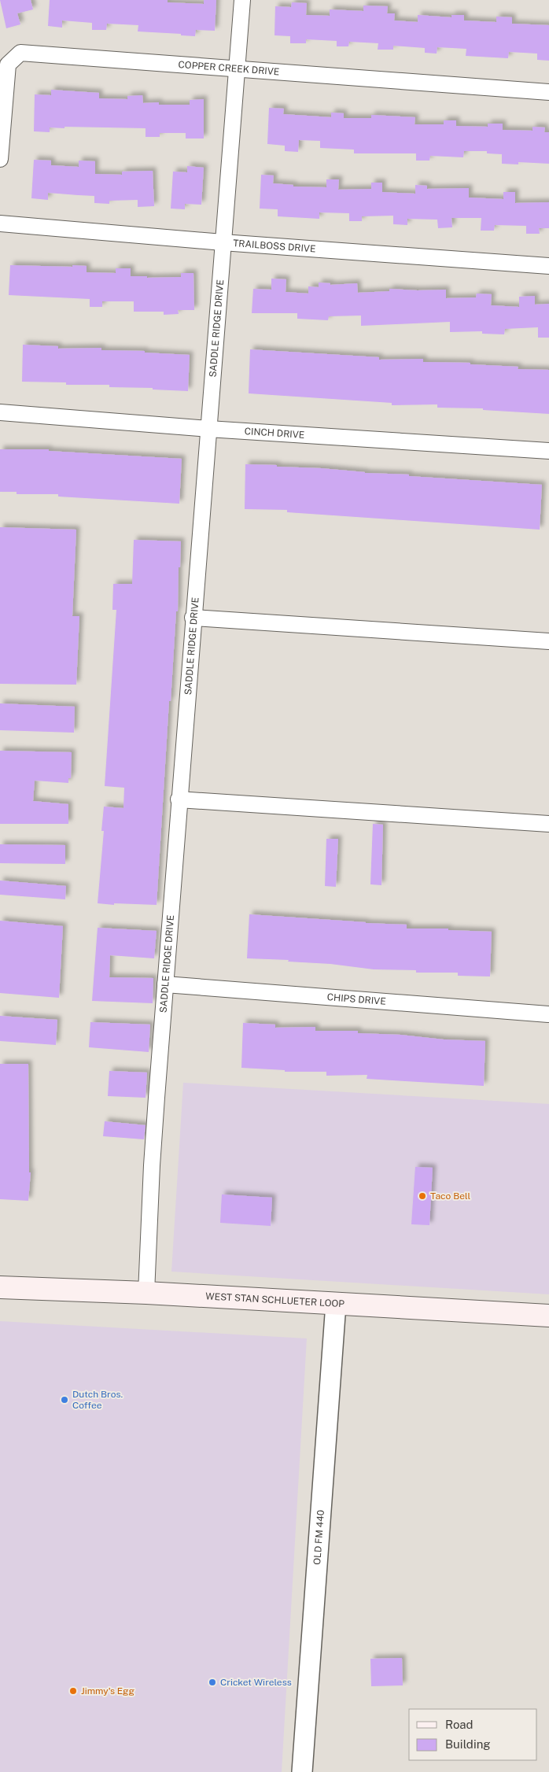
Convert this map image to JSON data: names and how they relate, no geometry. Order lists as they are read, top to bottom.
{
  "streets": {
    "main road": ["WEST STAN SCHLUETER LOOP"],
    "street": [
      "COPPER CREEK DRIVE",
      "TRAILBOSS DRIVE",
      "SADDLE RIDGE DRIVE",
      "CINCH DRIVE",
      "CHIPS DRIVE",
      "OLD FM 440"
    ]
  },
  "crossings": [
    ["COPPER CREEK DRIVE", "SADDLE RIDGE DRIVE"],
    ["TRAILBOSS DRIVE", "SADDLE RIDGE DRIVE"],
    ["SADDLE RIDGE DRIVE", "CINCH DRIVE"],
    ["SADDLE RIDGE DRIVE", "CHIPS DRIVE"],
    ["SADDLE RIDGE DRIVE", "WEST STAN SCHLUETER LOOP"],
    ["WEST STAN SCHLUETER LOOP", "OLD FM 440"]
  ],
  "places": [
    "Taco Bell",
    "Dutch Bros. Coffee",
    "Cricket Wireless",
    "Jimmy's Egg"
  ],
  "legend": ["Road", "Building"]
}
